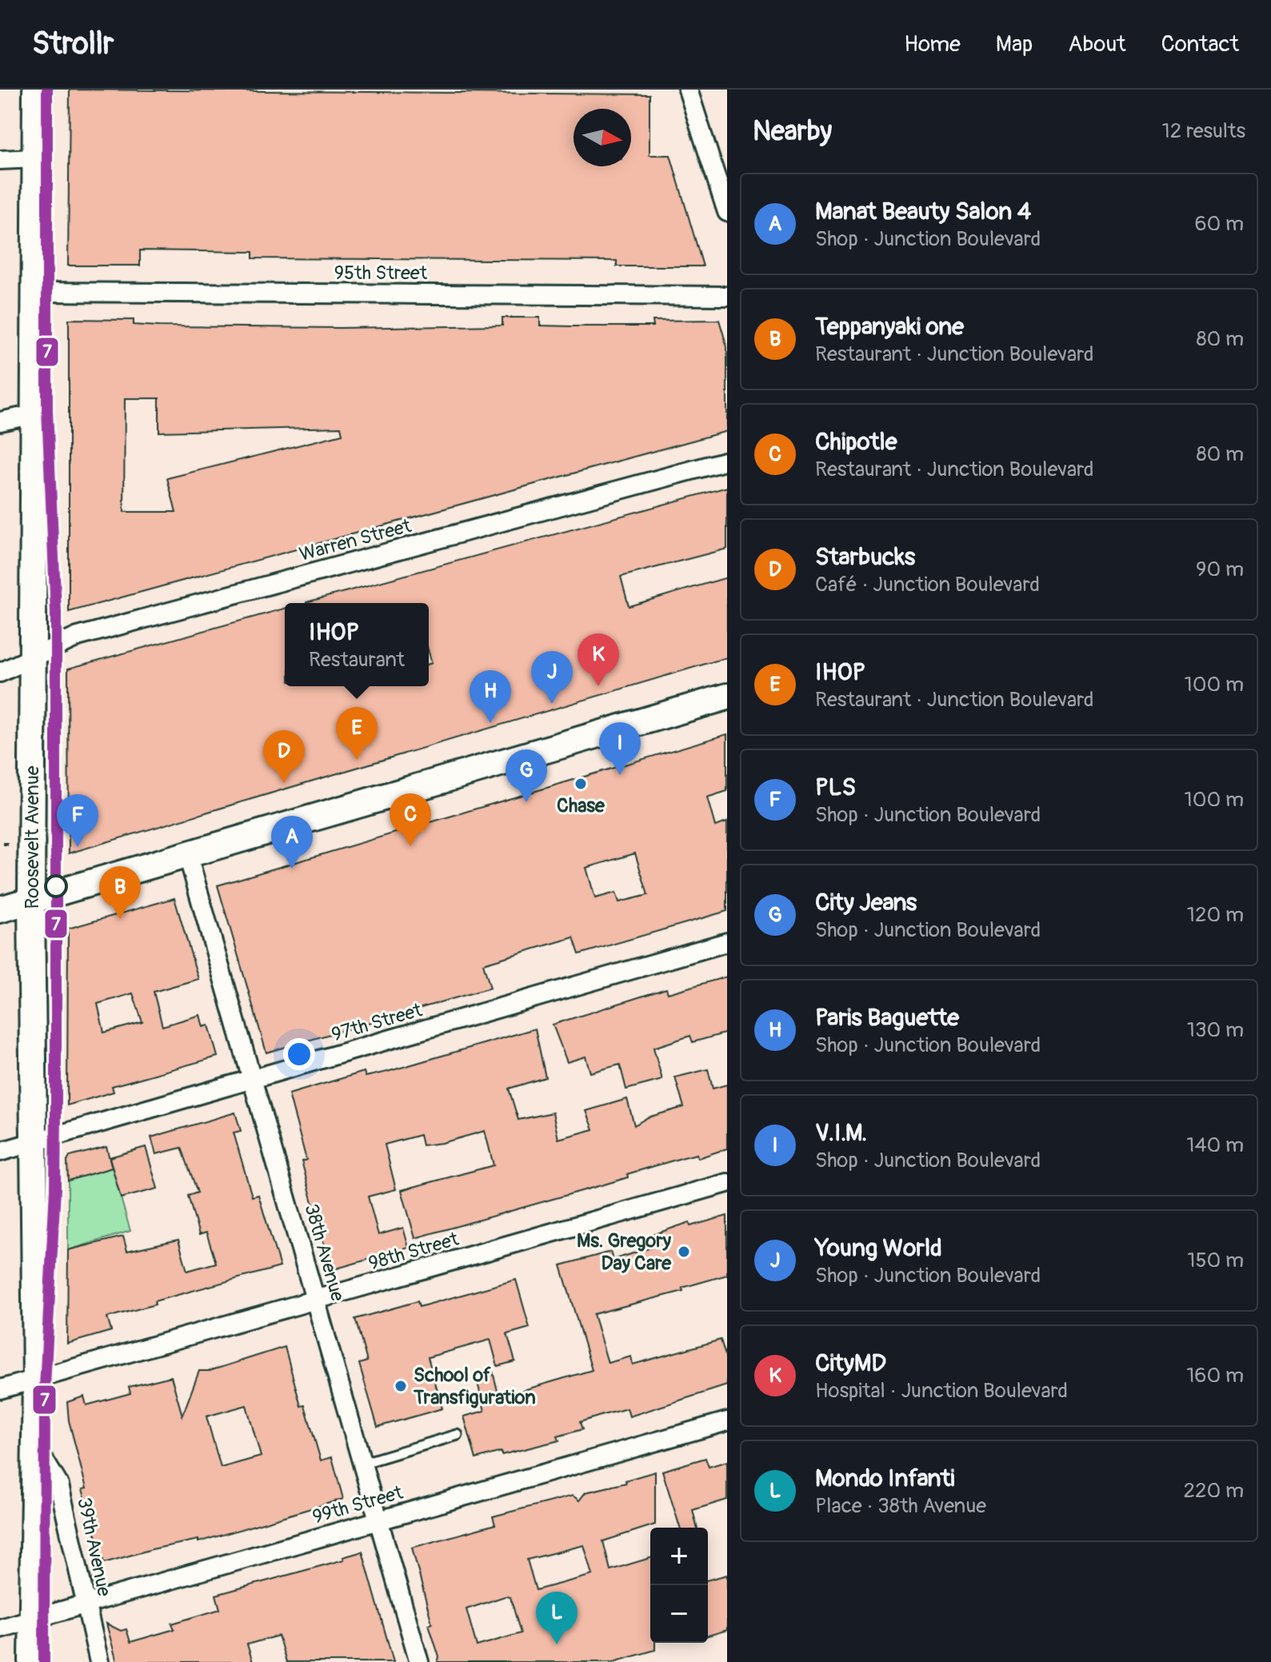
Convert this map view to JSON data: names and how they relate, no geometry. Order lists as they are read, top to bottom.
{
  "streets": {
    "main road": ["Roosevelt Avenue"],
    "street": [
      "95th Street",
      "Warren Street",
      "97th Street",
      "98th Street",
      "38th Avenue",
      "99th Street",
      "39th Avenue"
    ]
  },
  "crossings": [
    ["95th Street", "Roosevelt Avenue"],
    ["Warren Street", "Roosevelt Avenue"],
    ["Roosevelt Avenue", "97th Street"],
    ["Roosevelt Avenue", "98th Street"],
    ["Roosevelt Avenue", "99th Street"],
    ["Roosevelt Avenue", "39th Avenue"],
    ["97th Street", "38th Avenue"],
    ["98th Street", "38th Avenue"],
    ["38th Avenue", "99th Street"],
    ["99th Street", "39th Avenue"]
  ],
  "places": ["Chase", "Ms. Gregory Day Care", "School of Transfiguration"],
  "lines": ["transit line 7"],
  "north": "right",
  "page": {
    "header": "Strollr",
    "nav": [
      "Home",
      "Map",
      "About",
      "Contact"
    ],
    "heading": ["Nearby", "12 results"],
    "list": [
      {
        "mark": "A",
        "name": "Manat Beauty Salon 4",
        "note": "Shop · Junction Boulevard",
        "value": "60 m"
      },
      {
        "mark": "B",
        "name": "Teppanyaki one",
        "note": "Restaurant · Junction Boulevard",
        "value": "80 m"
      },
      {
        "mark": "C",
        "name": "Chipotle",
        "note": "Restaurant · Junction Boulevard",
        "value": "80 m"
      },
      {
        "mark": "D",
        "name": "Starbucks",
        "note": "Café · Junction Boulevard",
        "value": "90 m"
      },
      {
        "mark": "E",
        "name": "IHOP",
        "note": "Restaurant · Junction Boulevard",
        "value": "100 m"
      },
      {
        "mark": "F",
        "name": "PLS",
        "note": "Shop · Junction Boulevard",
        "value": "100 m"
      },
      {
        "mark": "G",
        "name": "City Jeans",
        "note": "Shop · Junction Boulevard",
        "value": "120 m"
      },
      {
        "mark": "H",
        "name": "Paris Baguette",
        "note": "Shop · Junction Boulevard",
        "value": "130 m"
      },
      {
        "mark": "I",
        "name": "V.I.M.",
        "note": "Shop · Junction Boulevard",
        "value": "140 m"
      },
      {
        "mark": "J",
        "name": "Young World",
        "note": "Shop · Junction Boulevard",
        "value": "150 m"
      },
      {
        "mark": "K",
        "name": "CityMD",
        "note": "Hospital · Junction Boulevard",
        "value": "160 m"
      },
      {
        "mark": "L",
        "name": "Mondo Infanti",
        "note": "Place · 38th Avenue",
        "value": "220 m"
      }
    ],
    "popup": ["IHOP", "Restaurant"],
    "pins": [
      "K",
      "J",
      "H",
      "E",
      "I",
      "D",
      "G",
      "C",
      "F",
      "A",
      "B",
      "L"
    ],
    "map_buttons": ["+", "−"]
  }
}
